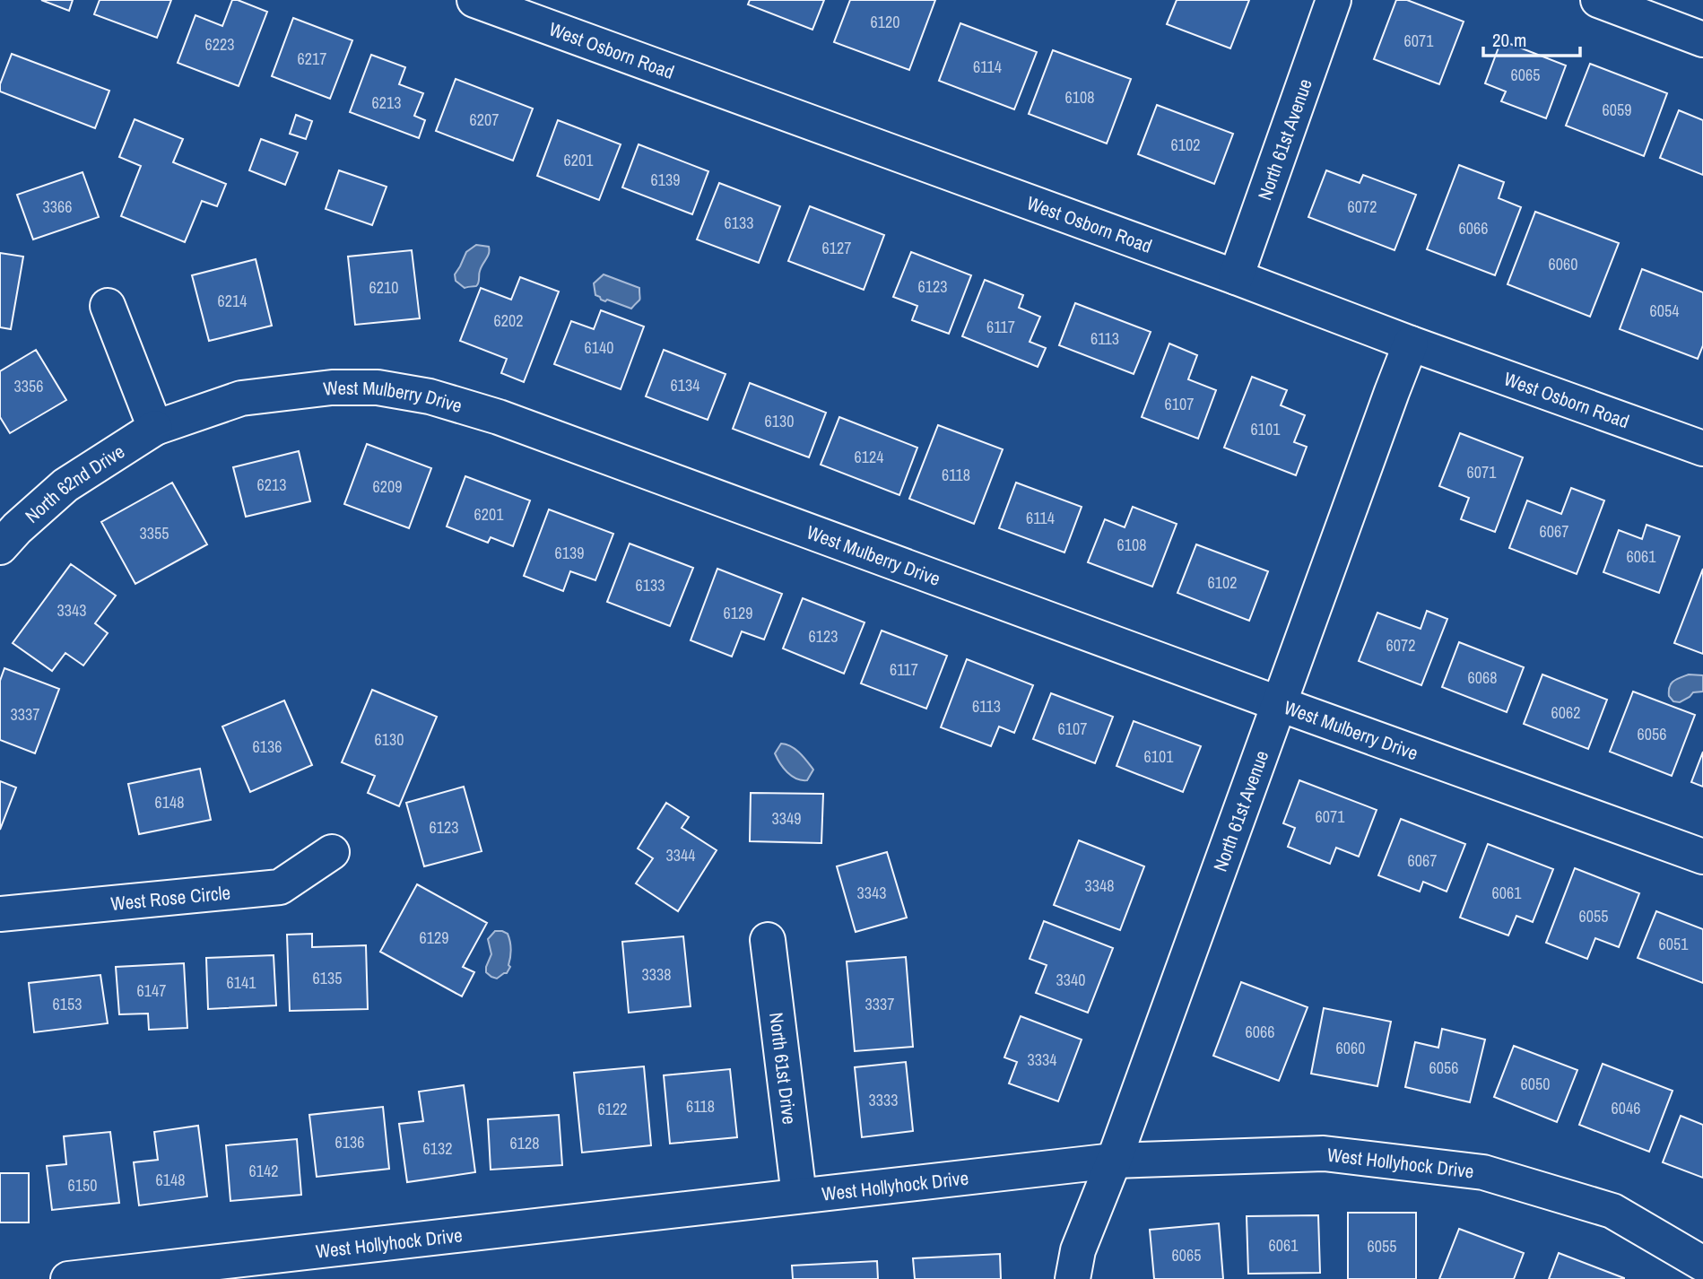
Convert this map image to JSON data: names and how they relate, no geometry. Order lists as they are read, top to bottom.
{
  "streets": {
    "street": [
      "West Osborn Road",
      "North 61st Avenue",
      "West Mulberry Drive",
      "North 62nd Drive",
      "West Rose Circle",
      "North 61st Drive",
      "West Hollyhock Drive"
    ]
  },
  "crossings": [
    ["West Osborn Road", "North 61st Avenue"],
    ["North 61st Avenue", "West Mulberry Drive"],
    ["North 61st Avenue", "West Hollyhock Drive"],
    ["West Mulberry Drive", "North 62nd Drive"],
    ["North 61st Drive", "West Hollyhock Drive"]
  ],
  "house_numbers": [
    "6120",
    "6071",
    "6223",
    "6217",
    "6114",
    "6065",
    "6108",
    "6213",
    "6059",
    "6207",
    "6102",
    "6201",
    "6139",
    "3366",
    "6072",
    "6133",
    "6066",
    "6127",
    "6060",
    "6123",
    "6210",
    "6214",
    "6054",
    "6202",
    "6117",
    "6113",
    "6140",
    "6134",
    "3356",
    "6107",
    "6130",
    "6101",
    "6124",
    "6071",
    "6118",
    "6213",
    "6209",
    "6201",
    "6114",
    "6067",
    "3355",
    "6108",
    "6139",
    "6061",
    "6102",
    "6133",
    "3343",
    "6129",
    "6123",
    "6072",
    "6117",
    "6068",
    "6113",
    "6062",
    "3337",
    "6107",
    "6056",
    "6130",
    "6136",
    "6101",
    "6148",
    "6071",
    "3349",
    "6123",
    "3344",
    "6067",
    "3348",
    "3343",
    "6061",
    "6055",
    "6129",
    "6051",
    "3338",
    "6135",
    "3340",
    "6141",
    "6147",
    "6153",
    "3337",
    "6066",
    "6060",
    "3334",
    "6056",
    "6050",
    "3333",
    "6118",
    "6046",
    "6122",
    "6136",
    "6128",
    "6132",
    "6142",
    "6148",
    "6150",
    "6061",
    "6055",
    "6065"
  ],
  "scale_bar": "20 m"
}
